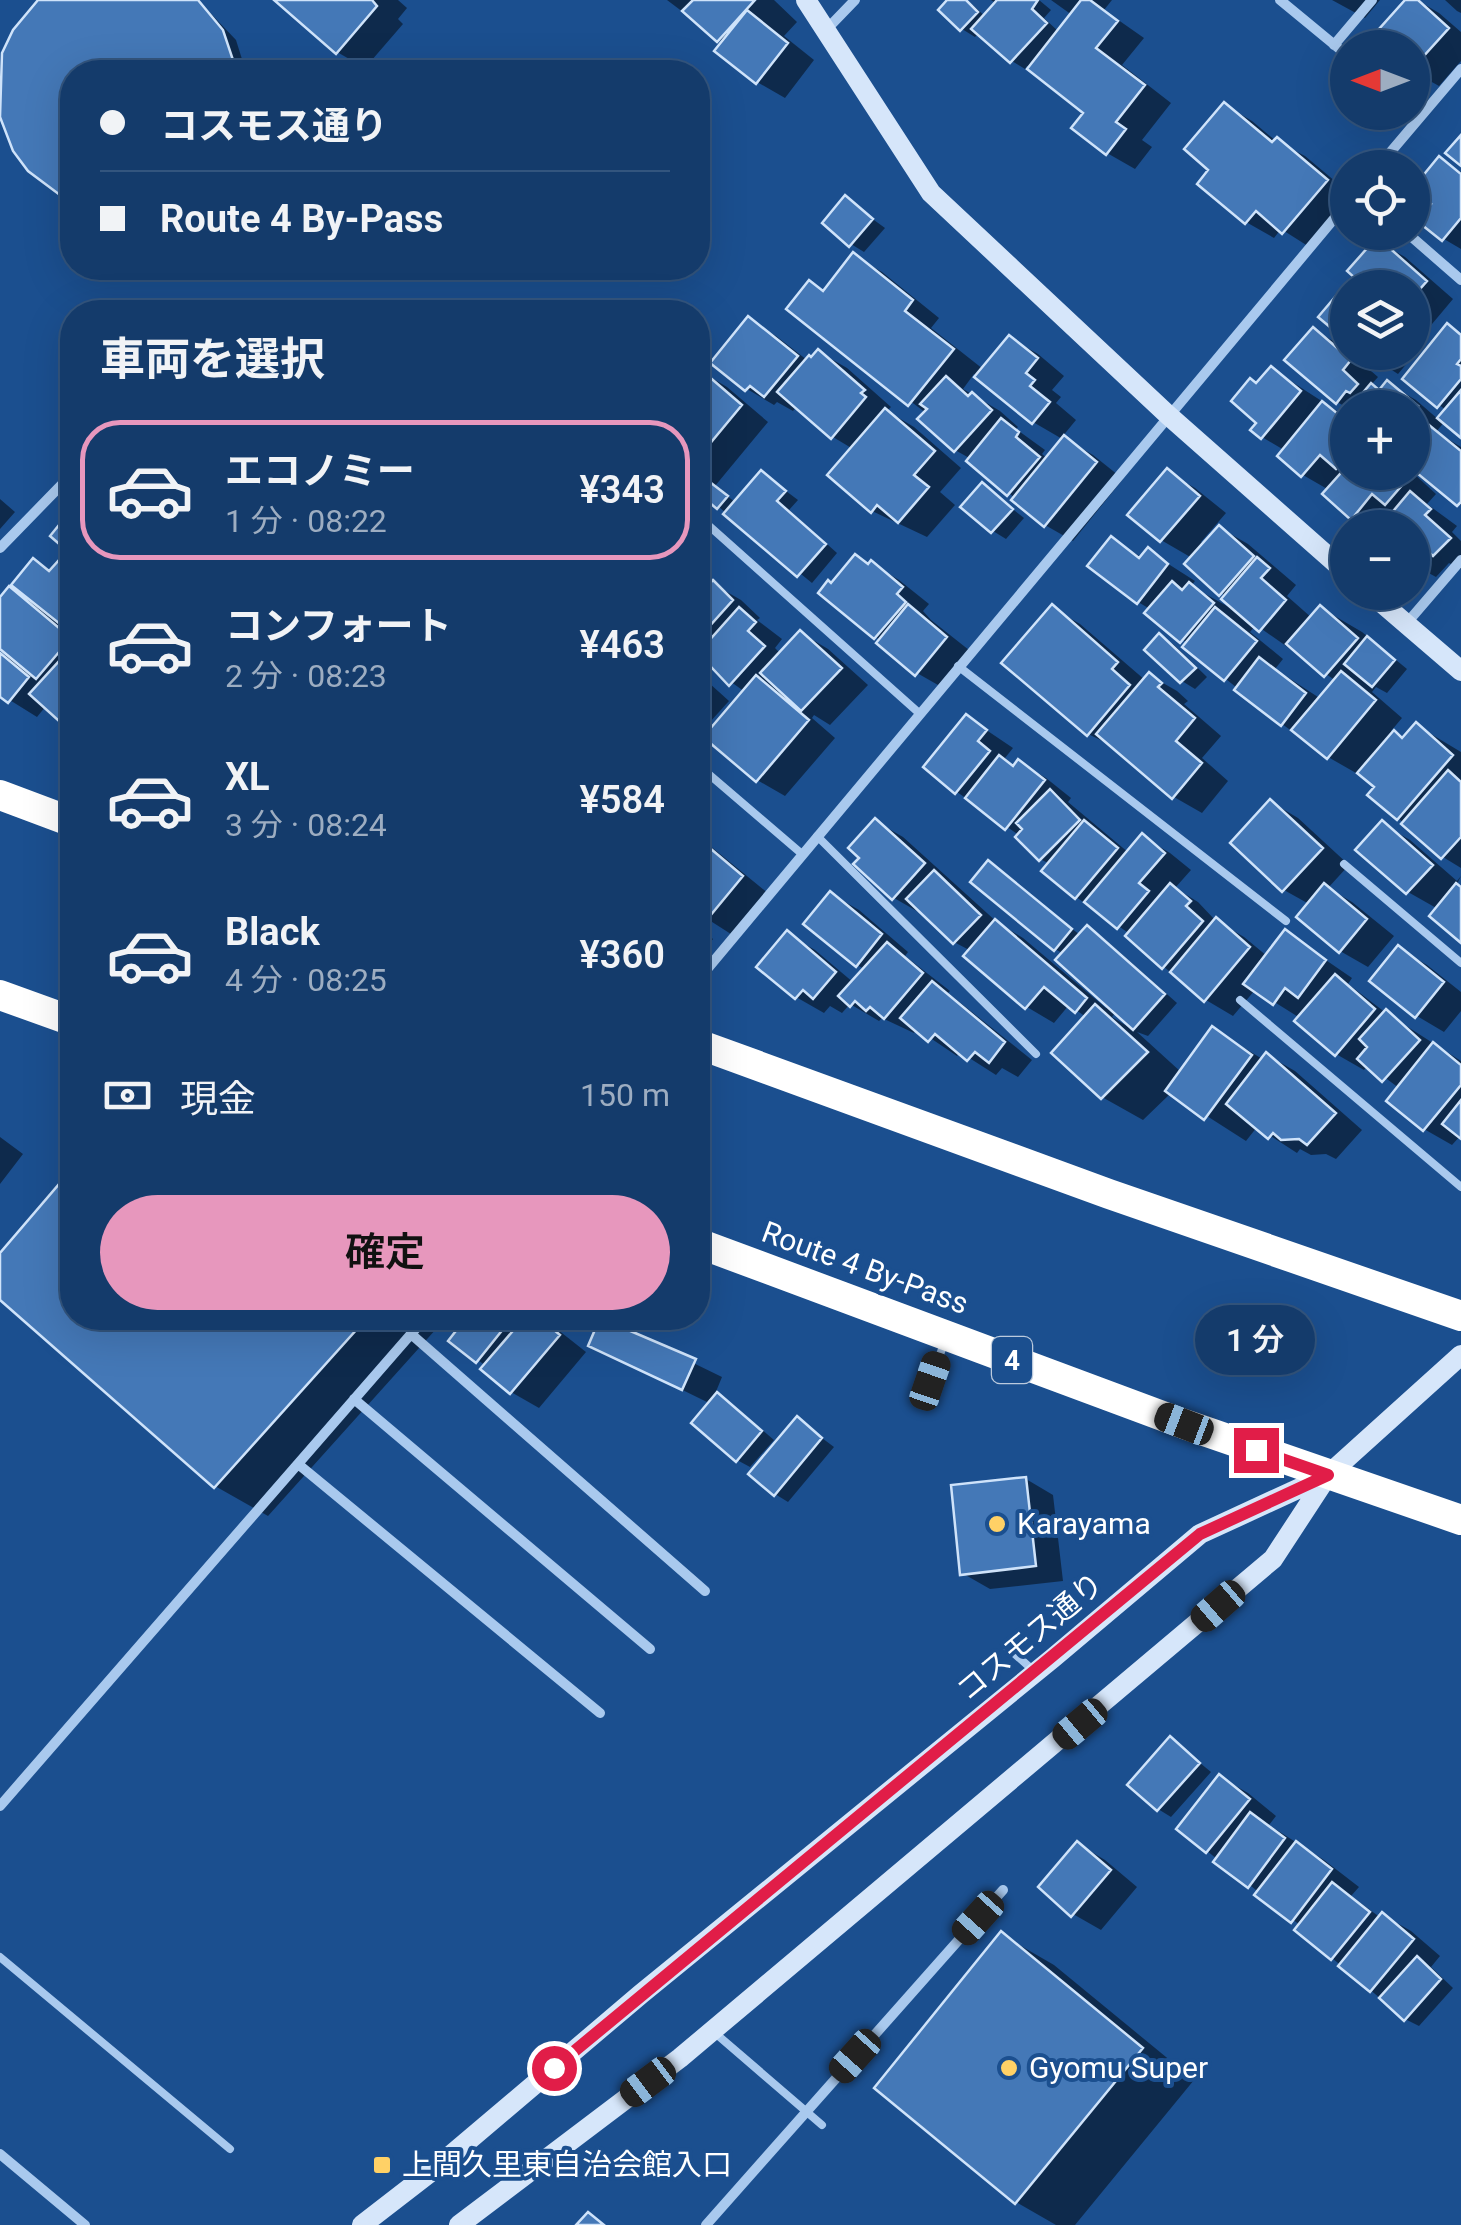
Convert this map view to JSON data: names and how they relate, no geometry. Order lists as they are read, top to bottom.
{
  "streets": {
    "highway": ["Route 4 By-Pass", "4"],
    "street": ["コスモス通り"]
  },
  "crossings": [
    ["Route 4 By-Pass", "コスモス通り"]
  ],
  "places": {
    "other": ["Karayama", "Gyomu Super"],
    "transit": ["上間久里東自治会館入口"]
  },
  "north": "left",
  "page": {
    "map_buttons": ["+", "−"],
    "banner": ["コスモス通り", "Route 4 By-Pass"],
    "heading": "車両を選択",
    "list": [
      {
        "name": "エコノミー",
        "note": "1 分 · 08:22",
        "value": "¥343"
      },
      {
        "name": "コンフォート",
        "note": "2 分 · 08:23",
        "value": "¥463"
      },
      {
        "name": "XL",
        "note": "3 分 · 08:24",
        "value": "¥584"
      },
      {
        "name": "Black",
        "note": "4 分 · 08:25",
        "value": "¥360"
      }
    ],
    "pay": ["現金", "150 m"],
    "buttons": "確定",
    "bubble": "1 分"
  }
}
